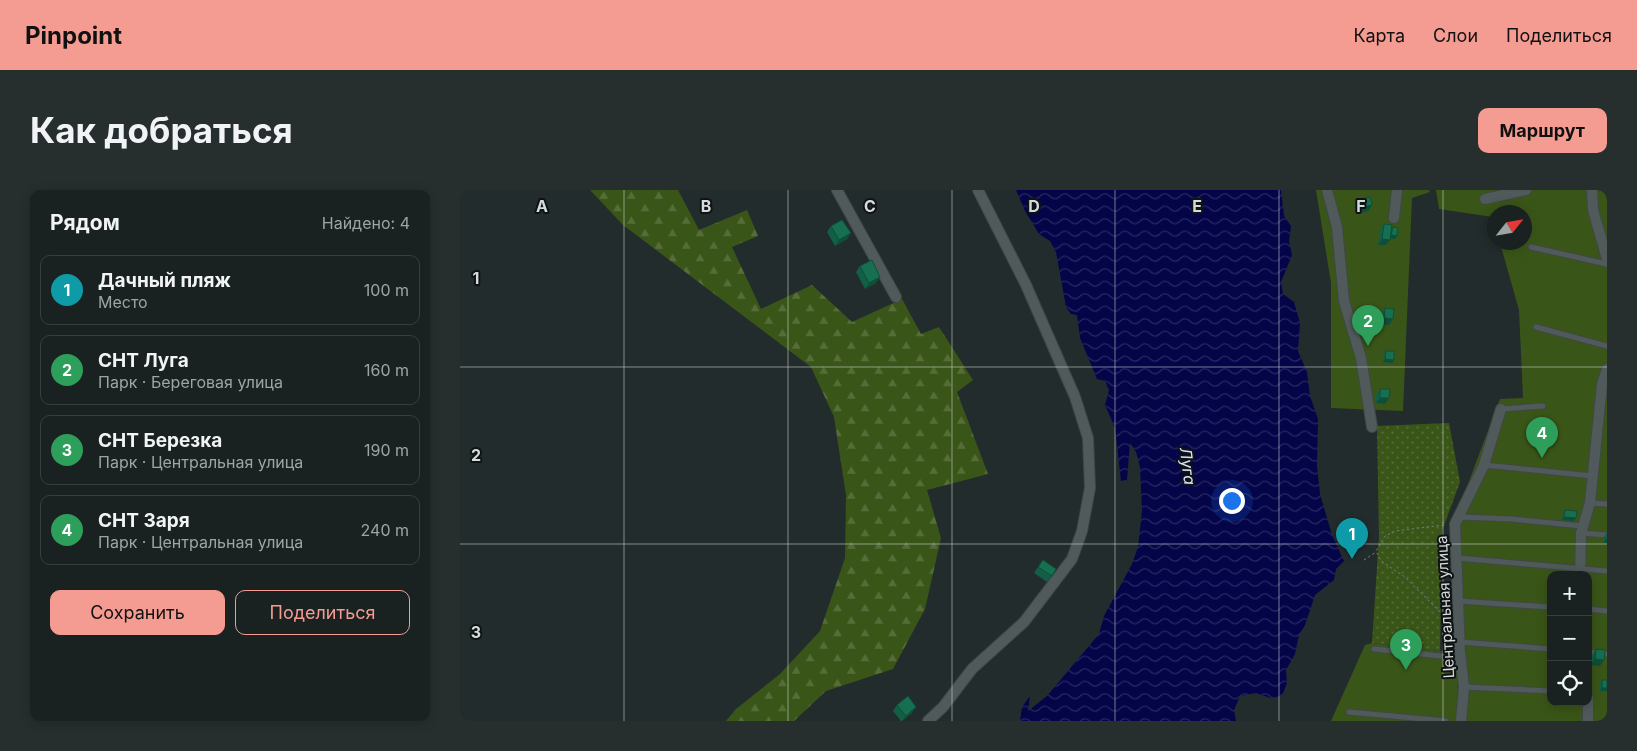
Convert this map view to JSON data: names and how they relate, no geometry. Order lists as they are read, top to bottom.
{
  "streets": {
    "street": ["Центральная улица"]
  },
  "water": ["Луга"],
  "north": "top right",
  "page": {
    "header": "Pinpoint",
    "nav": ["Карта", "Слои", "Поделиться"],
    "buttons": [
      "Маршрут",
      ["Сохранить", "Поделиться"]
    ],
    "title": "Как добраться",
    "heading": ["Рядом", "Найдено: 4"],
    "list": [
      {
        "mark": "1",
        "name": "Дачный пляж",
        "note": "Место",
        "value": "100 m"
      },
      {
        "mark": "2",
        "name": "СНТ Луга",
        "note": "Парк · Береговая улица",
        "value": "160 m"
      },
      {
        "mark": "3",
        "name": "СНТ Березка",
        "note": "Парк · Центральная улица",
        "value": "190 m"
      },
      {
        "mark": "4",
        "name": "СНТ Заря",
        "note": "Парк · Центральная улица",
        "value": "240 m"
      }
    ],
    "pins": [
      "2",
      "4",
      "1",
      "3"
    ],
    "map_buttons": ["+", "−"]
  },
  "grid": {
    "columns": [
      "A",
      "B",
      "C",
      "D",
      "E",
      "F"
    ],
    "rows": ["1", "2", "3"]
  }
}
